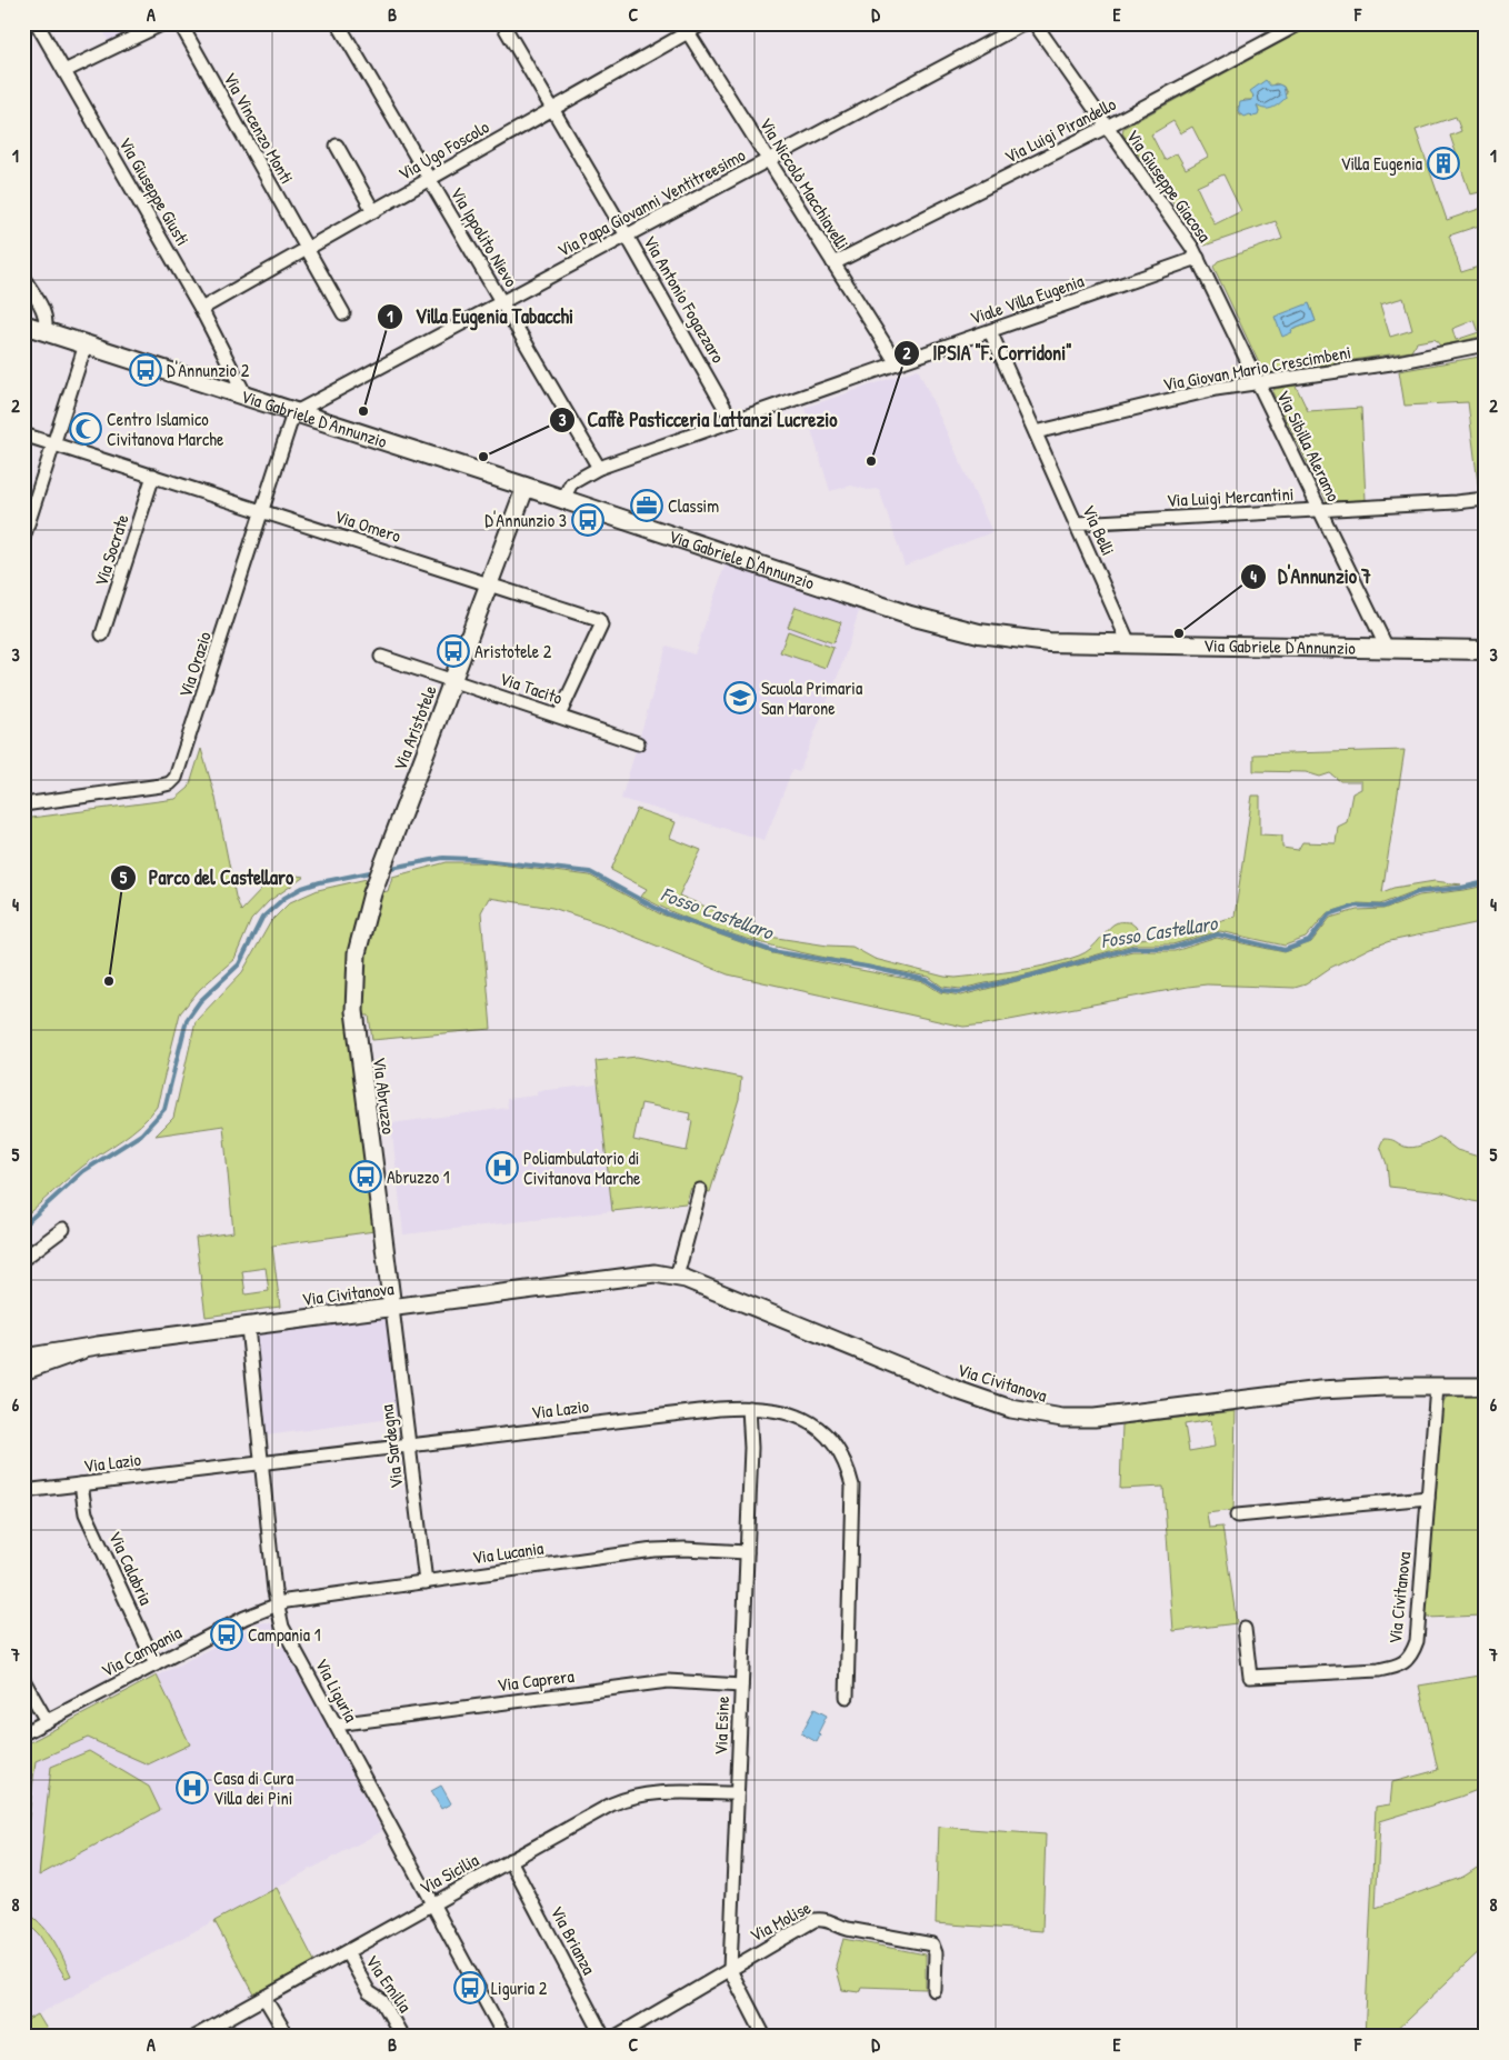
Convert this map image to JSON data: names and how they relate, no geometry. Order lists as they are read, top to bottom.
{
  "streets": {
    "main road": ["Via Gabriele D'Annunzio"],
    "street": [
      "Via Vincenzo Monti",
      "Via Luigi Pirandello",
      "Via Ugo Foscolo",
      "Via Niccolò Macchiavelli",
      "Via Giuseppe Giacosa",
      "Via Giuseppe Giusti",
      "Via Papa Giovanni Ventitreesimo",
      "Via Ippolito Nievo",
      "Via Antonio Fogazzaro",
      "Viale Villa Eugenia",
      "Via Giovan Mario Crescimbeni",
      "Via Sibilla Aleramo",
      "Via Luigi Mercantini",
      "Via Omero",
      "Via Belli",
      "Via Socrate",
      "Via Orazio",
      "Via Tacito",
      "Via Aristotele",
      "Via Abruzzo",
      "Via Civitanova",
      "Via Lazio",
      "Via Sardegna",
      "Via Lucania",
      "Via Calabria",
      "Via Campania",
      "Via Caprera",
      "Via Liguria",
      "Via Esine",
      "Via Sicilia",
      "Via Molise",
      "Via Brianza",
      "Via Emilia"
    ]
  },
  "crossings": [
    ["Via Vincenzo Monti", "Via Ugo Foscolo"],
    ["Via Luigi Pirandello", "Via Niccolò Macchiavelli"],
    ["Via Luigi Pirandello", "Via Giuseppe Giacosa"],
    ["Via Ugo Foscolo", "Via Niccolò Macchiavelli"],
    ["Via Ugo Foscolo", "Via Giuseppe Giusti"],
    ["Via Ugo Foscolo", "Via Ippolito Nievo"],
    ["Via Ugo Foscolo", "Via Antonio Fogazzaro"],
    ["Via Niccolò Macchiavelli", "Via Papa Giovanni Ventitreesimo"],
    ["Via Niccolò Macchiavelli", "Viale Villa Eugenia"],
    ["Via Giuseppe Giacosa", "Viale Villa Eugenia"],
    ["Via Giuseppe Giacosa", "Via Sibilla Aleramo"],
    ["Via Giuseppe Giusti", "Via Gabriele D'Annunzio"],
    ["Via Papa Giovanni Ventitreesimo", "Via Ippolito Nievo"],
    ["Via Papa Giovanni Ventitreesimo", "Via Antonio Fogazzaro"],
    ["Via Papa Giovanni Ventitreesimo", "Via Gabriele D'Annunzio"],
    ["Via Papa Giovanni Ventitreesimo", "Via Orazio"],
    ["Via Ippolito Nievo", "Viale Villa Eugenia"],
    ["Via Antonio Fogazzaro", "Viale Villa Eugenia"],
    ["Viale Villa Eugenia", "Via Gabriele D'Annunzio"],
    ["Viale Villa Eugenia", "Via Sibilla Aleramo"],
    ["Viale Villa Eugenia", "Via Belli"],
    ["Via Giovan Mario Crescimbeni", "Via Sibilla Aleramo"],
    ["Via Giovan Mario Crescimbeni", "Via Belli"],
    ["Via Gabriele D'Annunzio", "Via Sibilla Aleramo"],
    ["Via Gabriele D'Annunzio", "Via Belli"],
    ["Via Gabriele D'Annunzio", "Via Orazio"],
    ["Via Gabriele D'Annunzio", "Via Aristotele"],
    ["Via Sibilla Aleramo", "Via Luigi Mercantini"],
    ["Via Luigi Mercantini", "Via Belli"],
    ["Via Omero", "Via Socrate"],
    ["Via Omero", "Via Orazio"],
    ["Via Omero", "Via Tacito"],
    ["Via Omero", "Via Aristotele"],
    ["Via Tacito", "Via Aristotele"],
    ["Via Aristotele", "Via Abruzzo"],
    ["Via Abruzzo", "Via Civitanova"],
    ["Via Abruzzo", "Via Sardegna"],
    ["Via Civitanova", "Via Sardegna"],
    ["Via Civitanova", "Via Liguria"],
    ["Via Lazio", "Via Sardegna"],
    ["Via Lazio", "Via Calabria"],
    ["Via Lazio", "Via Liguria"],
    ["Via Lazio", "Via Esine"],
    ["Via Sardegna", "Via Lucania"],
    ["Via Lucania", "Via Campania"],
    ["Via Lucania", "Via Liguria"],
    ["Via Lucania", "Via Esine"],
    ["Via Calabria", "Via Campania"],
    ["Via Campania", "Via Liguria"],
    ["Via Caprera", "Via Liguria"],
    ["Via Caprera", "Via Esine"],
    ["Via Liguria", "Via Sicilia"],
    ["Via Esine", "Via Sicilia"],
    ["Via Esine", "Via Molise"],
    ["Via Sicilia", "Via Brianza"],
    ["Via Sicilia", "Via Emilia"]
  ],
  "water": ["Fosso Castellaro"],
  "places": {
    "building": ["Villa Eugenia"],
    "bus stop": [
      "D'Annunzio 2",
      "D'Annunzio 3",
      "Aristotele 2",
      "Abruzzo 1",
      "Campania 1",
      "Liguria 2"
    ],
    "other": [
      "Villa Eugenia Tabacchi",
      "Caffè Pasticceria Lattanzi Lucrezio",
      "IPSIA \"F. Corridoni\"",
      "D'Annunzio 7",
      "Parco del Castellaro"
    ],
    "mosque": ["Centro Islamico Civitanova Marche"],
    "office": ["Classim"],
    "school or university": ["Scuola Primaria San Marone"],
    "hospital": ["Poliambulatorio di Civitanova Marche", "Casa di Cura Villa dei Pini"]
  },
  "grid": {
    "columns": [
      "A",
      "B",
      "C",
      "D",
      "E",
      "F"
    ],
    "rows": [
      "1",
      "2",
      "3",
      "4",
      "5",
      "6",
      "7",
      "8"
    ]
  }
}
